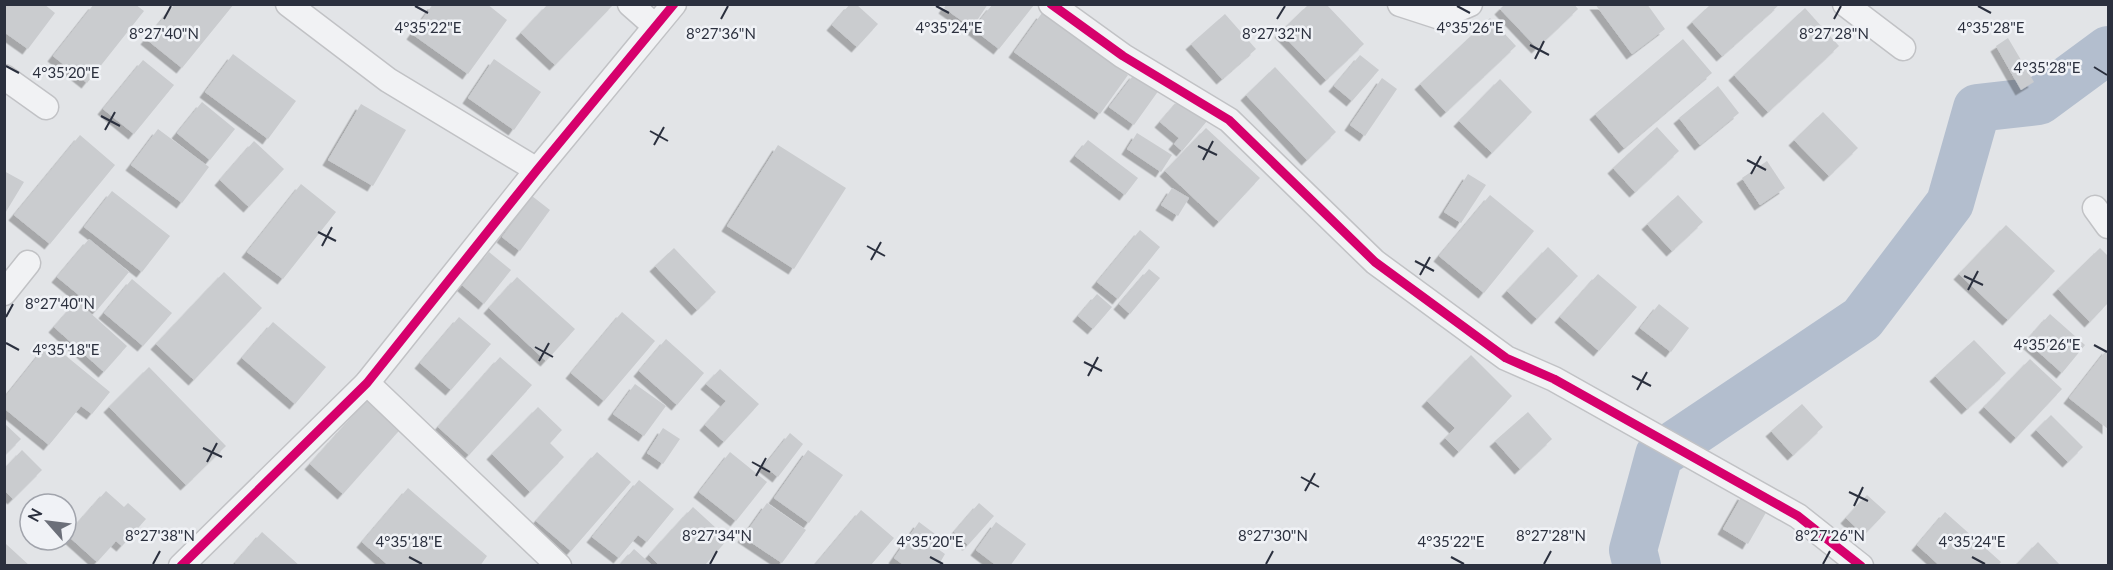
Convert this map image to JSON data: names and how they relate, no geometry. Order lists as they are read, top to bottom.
{
  "north": "top left",
  "coordinates": [
    "4°35'22\"E",
    "4°35'24\"E",
    "4°35'26\"E",
    "4°35'28\"E",
    "8°27'40\"N",
    "8°27'36\"N",
    "8°27'32\"N",
    "8°27'28\"N",
    "4°35'20\"E",
    "4°35'18\"E",
    "8°27'38\"N",
    "8°27'34\"N",
    "8°27'30\"N",
    "8°27'26\"N"
  ]
}
